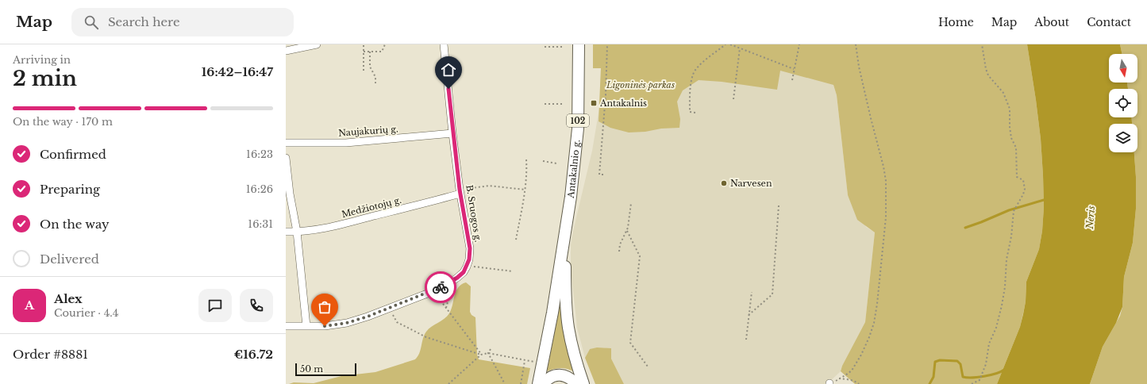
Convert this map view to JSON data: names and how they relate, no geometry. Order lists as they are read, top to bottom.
{
  "streets": {
    "main road": ["102", "Antakalnio g."],
    "street": ["Naujakurių g.", "Medžiotojų g.", "B. Sruogos g."]
  },
  "crossings": [
    ["Naujakurių g.", "B. Sruogos g."],
    ["Medžiotojų g.", "B. Sruogos g."]
  ],
  "water": ["Neris"],
  "parks": ["Ligoninės parkas"],
  "places": {
    "transit": ["Antakalnis"],
    "other": ["Narvesen"]
  },
  "scale_bar": "50 m",
  "north": "bottom",
  "page": {
    "header": "Map",
    "search": "Search here",
    "nav": [
      "Home",
      "Map",
      "About",
      "Contact"
    ],
    "heading": ["2 min", "Arriving in", "16:42–16:47"],
    "panel": [
      "Alex",
      "Courier · 4.4",
      "Order #8881",
      "€16.72"
    ],
    "bar": "On the way · 170 m",
    "list": [
      ["Confirmed", "16:23"],
      ["Preparing", "16:26"],
      ["On the way", "16:31"],
      "Delivered"
    ],
    "round": "A",
    "scale": "50 m"
  }
}
